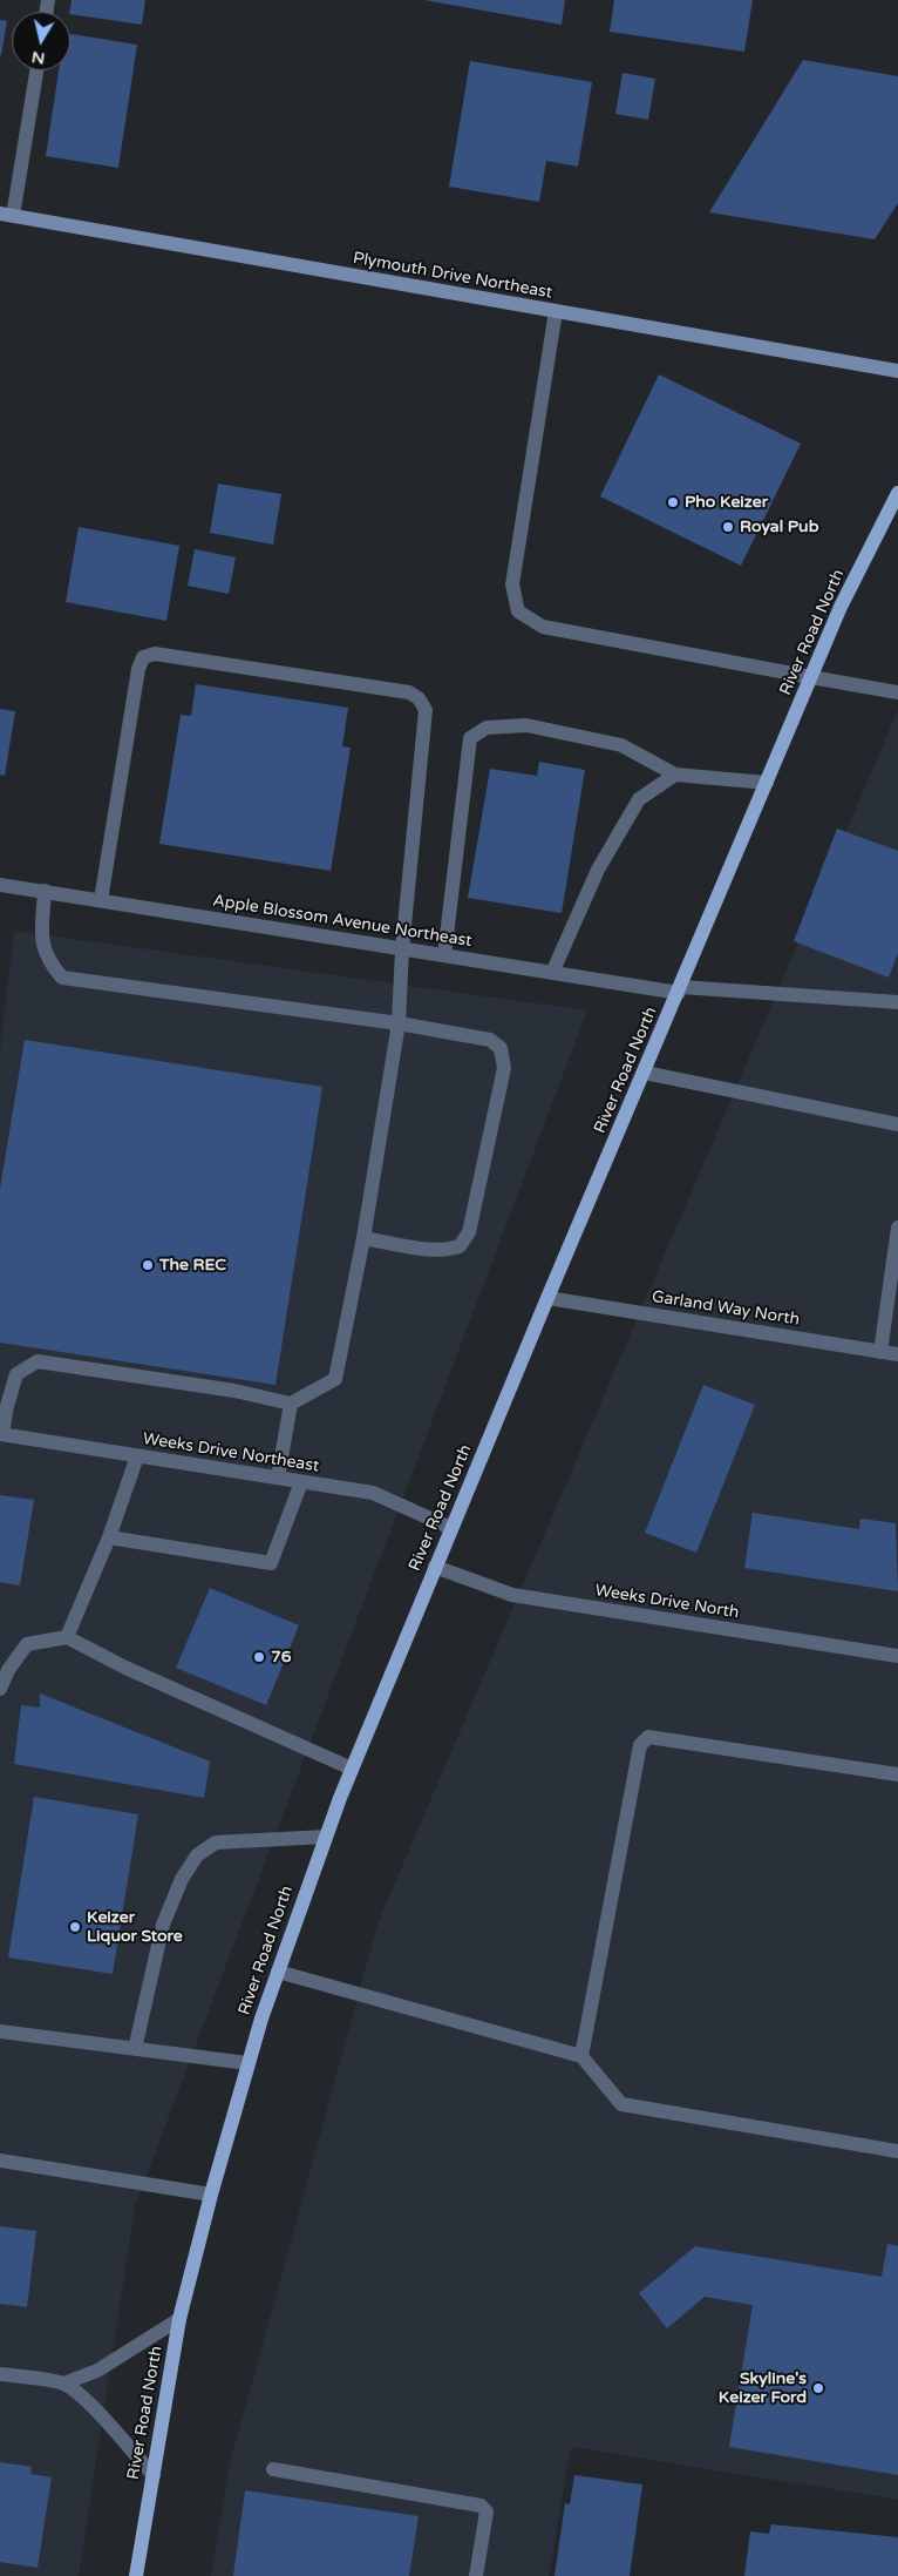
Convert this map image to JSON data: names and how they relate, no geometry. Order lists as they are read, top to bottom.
{
  "streets": {
    "main road": ["River Road North"],
    "street": [
      "Plymouth Drive Northeast",
      "Apple Blossom Avenue Northeast",
      "Garland Way North",
      "Weeks Drive Northeast",
      "Weeks Drive North"
    ]
  },
  "crossings": [
    ["River Road North", "Apple Blossom Avenue Northeast"],
    ["River Road North", "Garland Way North"],
    ["River Road North", "Weeks Drive Northeast"],
    ["River Road North", "Weeks Drive North"]
  ],
  "places": [
    "Pho Keizer",
    "Royal Pub",
    "The REC",
    "76",
    "Keizer Liquor Store",
    "Skyline's Keizer Ford"
  ],
  "north": "bottom"
}
